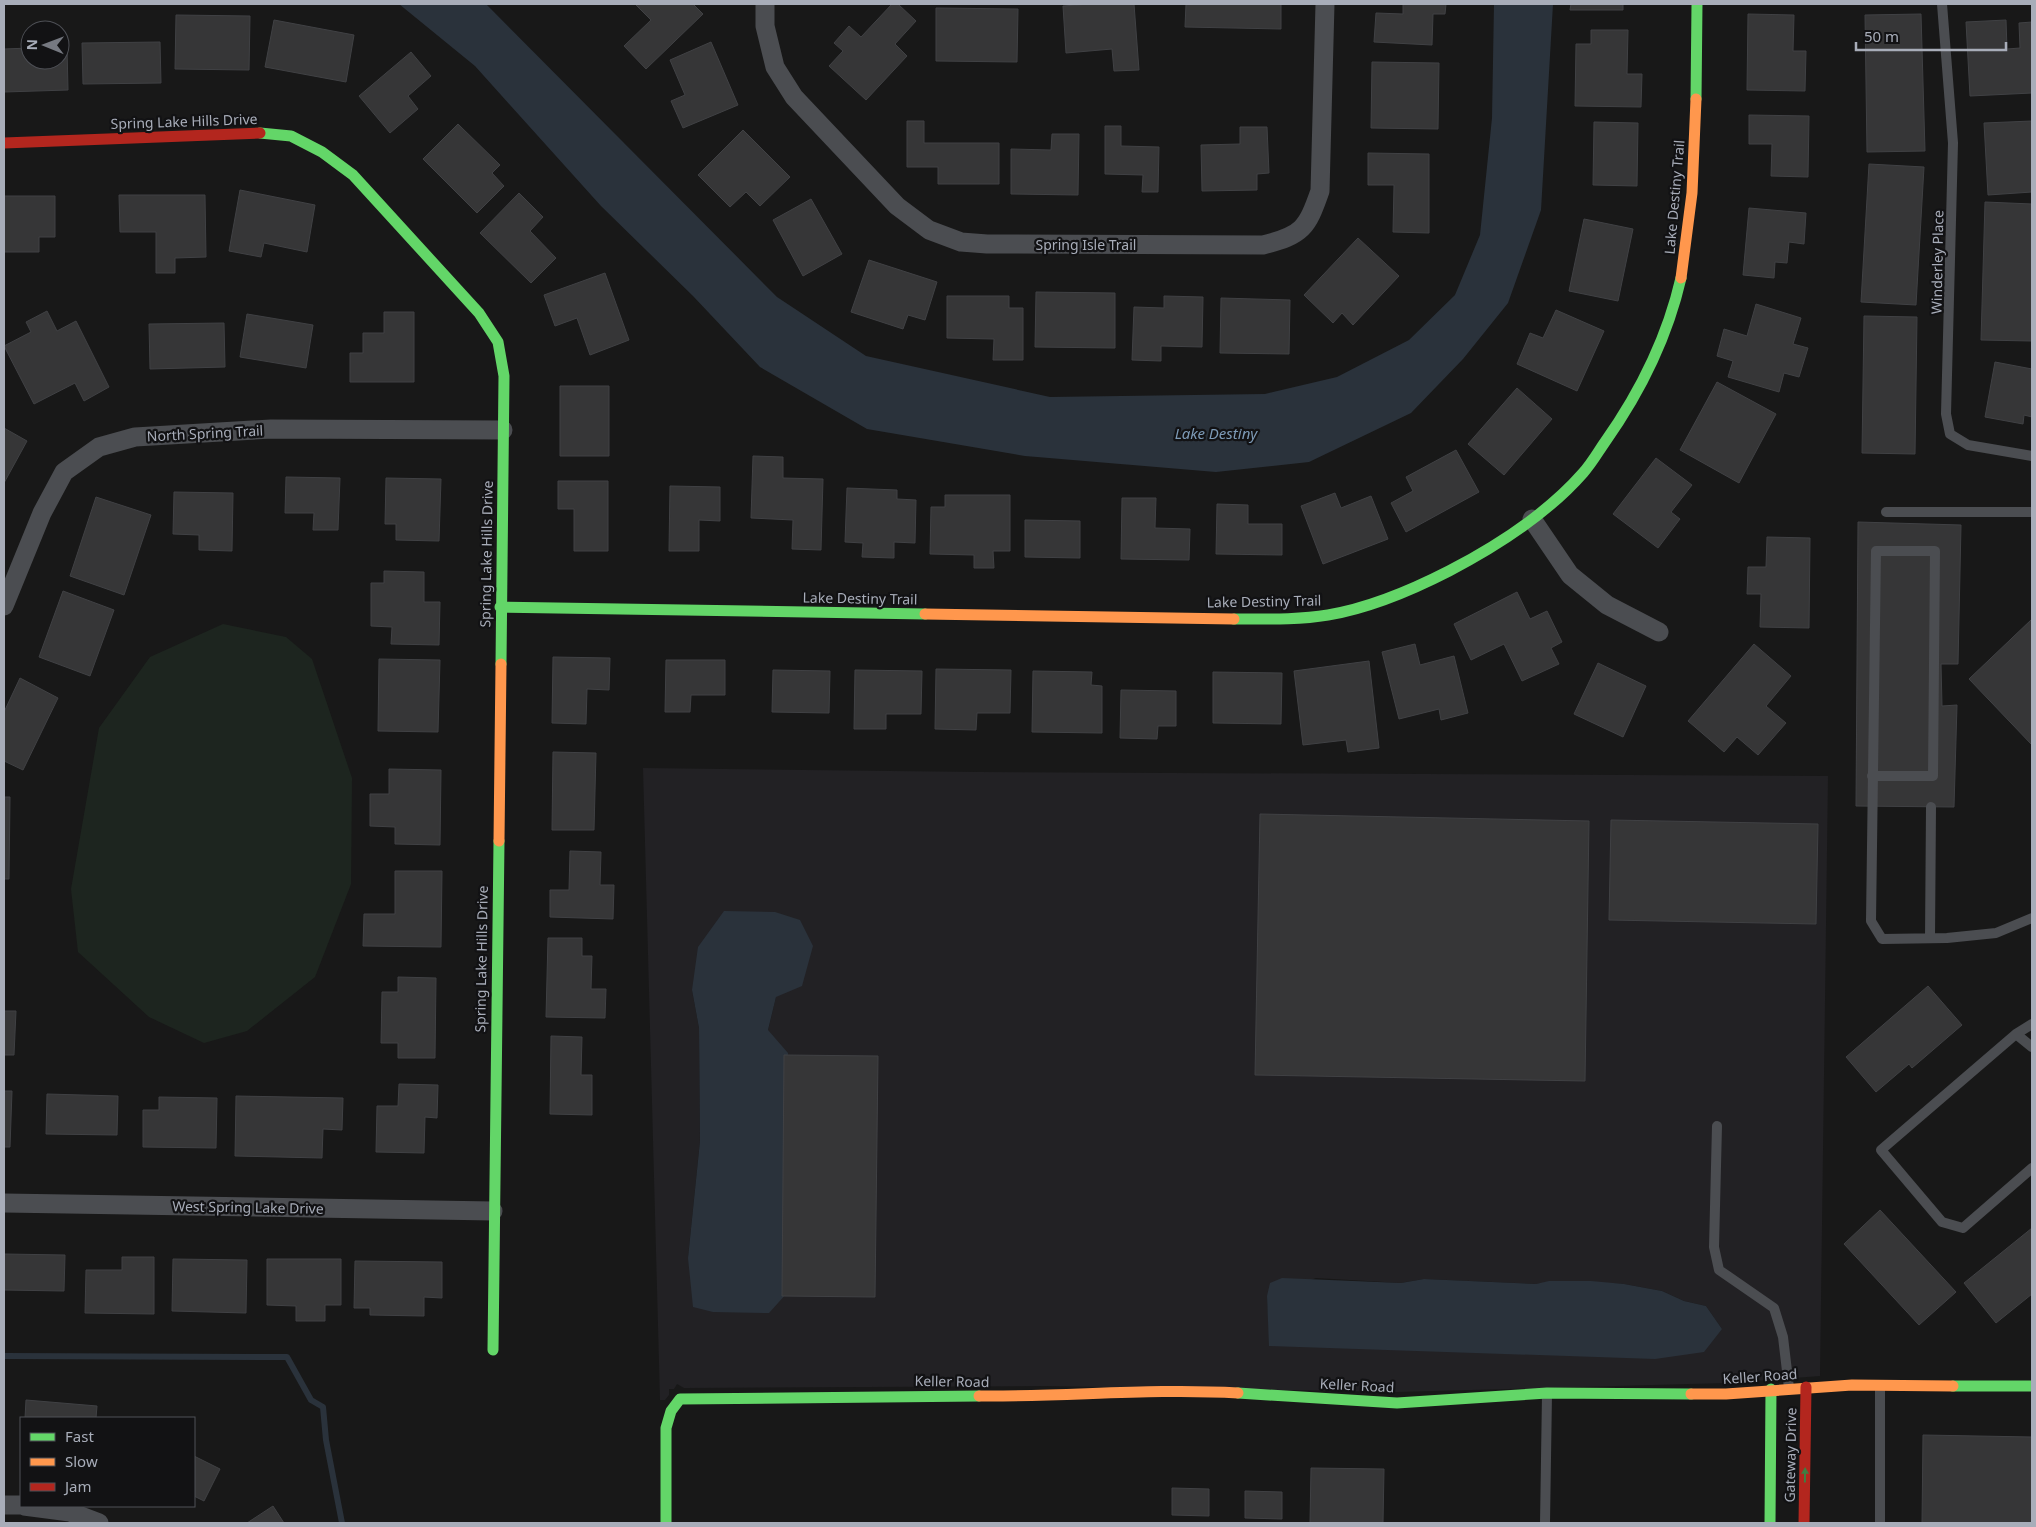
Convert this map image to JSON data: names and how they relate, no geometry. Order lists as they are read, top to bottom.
{
  "streets": {
    "street": [
      "Spring Lake Hills Drive",
      "Lake Destiny Trail",
      "Spring Isle Trail",
      "North Spring Trail",
      "West Spring Lake Drive",
      "Keller Road",
      "Gateway Drive"
    ],
    "lane": ["Winderley Place"]
  },
  "crossings": [
    ["Spring Lake Hills Drive", "Lake Destiny Trail"],
    ["Spring Lake Hills Drive", "North Spring Trail"],
    ["Spring Lake Hills Drive", "West Spring Lake Drive"],
    ["Keller Road", "Gateway Drive"]
  ],
  "water": ["Lake Destiny"],
  "legend": ["Fast", "Slow", "Jam"],
  "scale_bar": "50 m",
  "north": "left"
}
